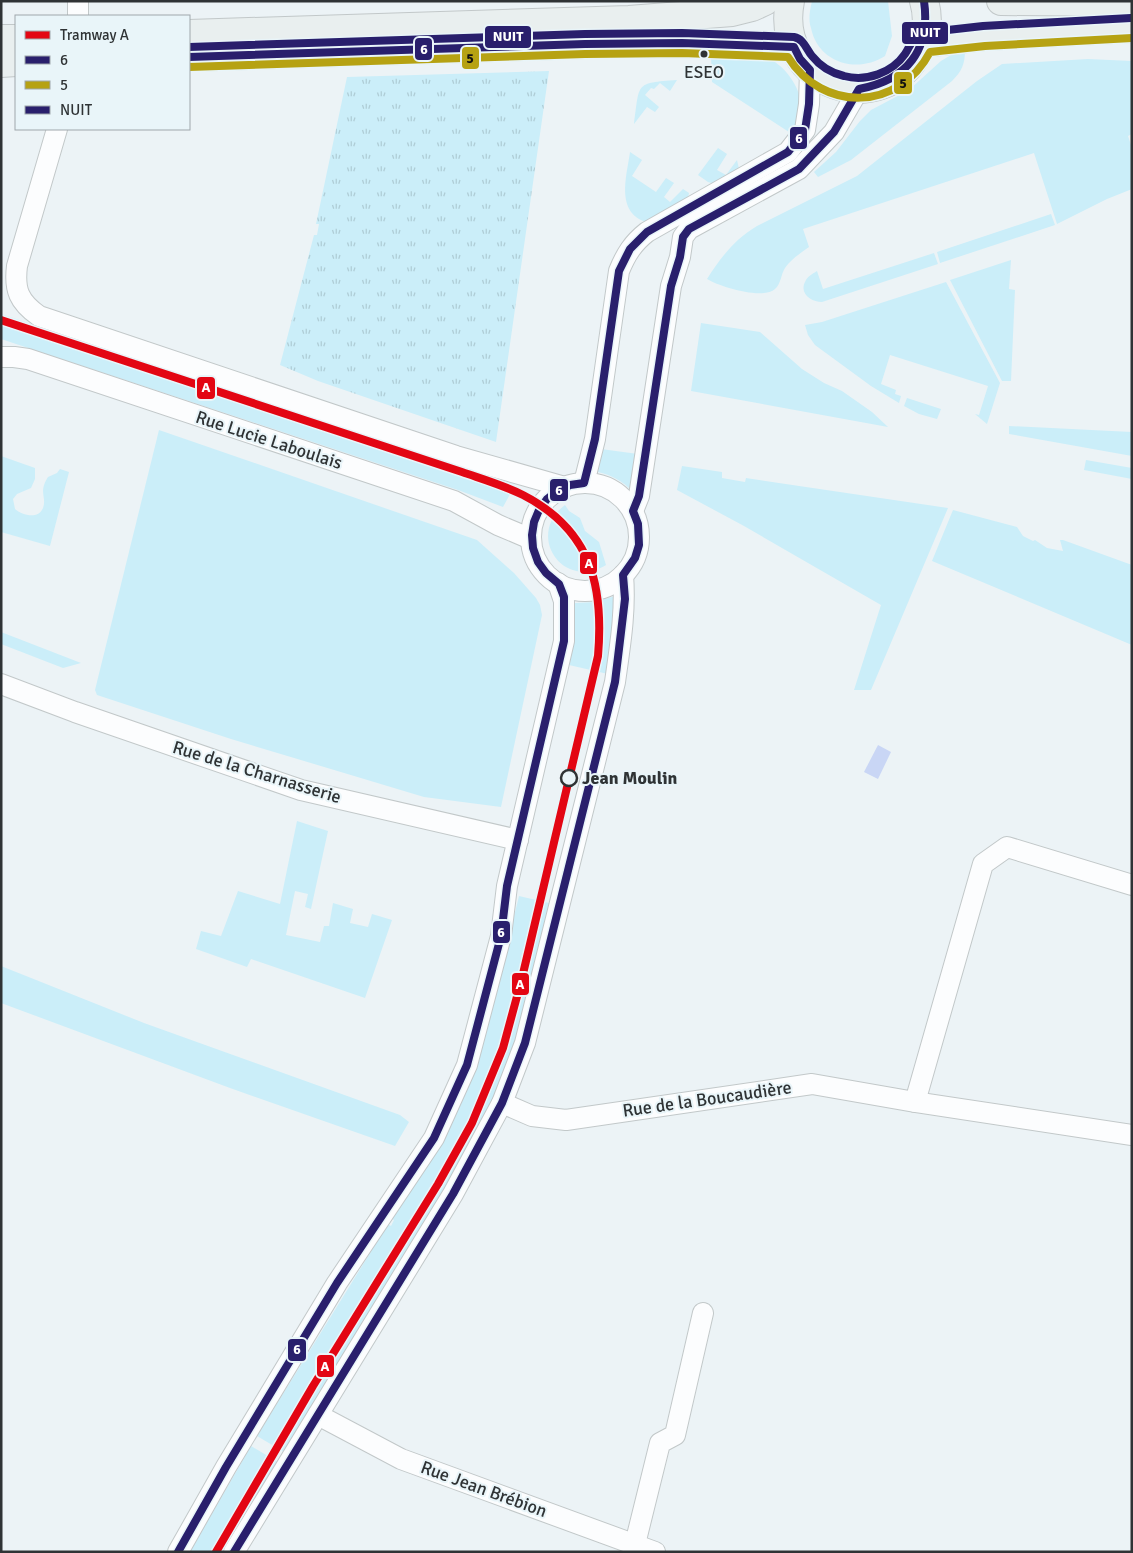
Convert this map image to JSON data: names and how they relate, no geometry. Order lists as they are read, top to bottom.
{
  "streets": {
    "street": [
      "Rue Lucie Laboulais",
      "Rue de la Charnasserie",
      "Rue de la Boucaudière",
      "Rue Jean Brébion"
    ]
  },
  "places": ["ESEO", "Jean Moulin"],
  "lines": [
    "transit line 6",
    "transit line NUIT",
    "transit line 5",
    "tram line A"
  ],
  "legend": [
    "Tramway A",
    "6",
    "5",
    "NUIT"
  ]
}
